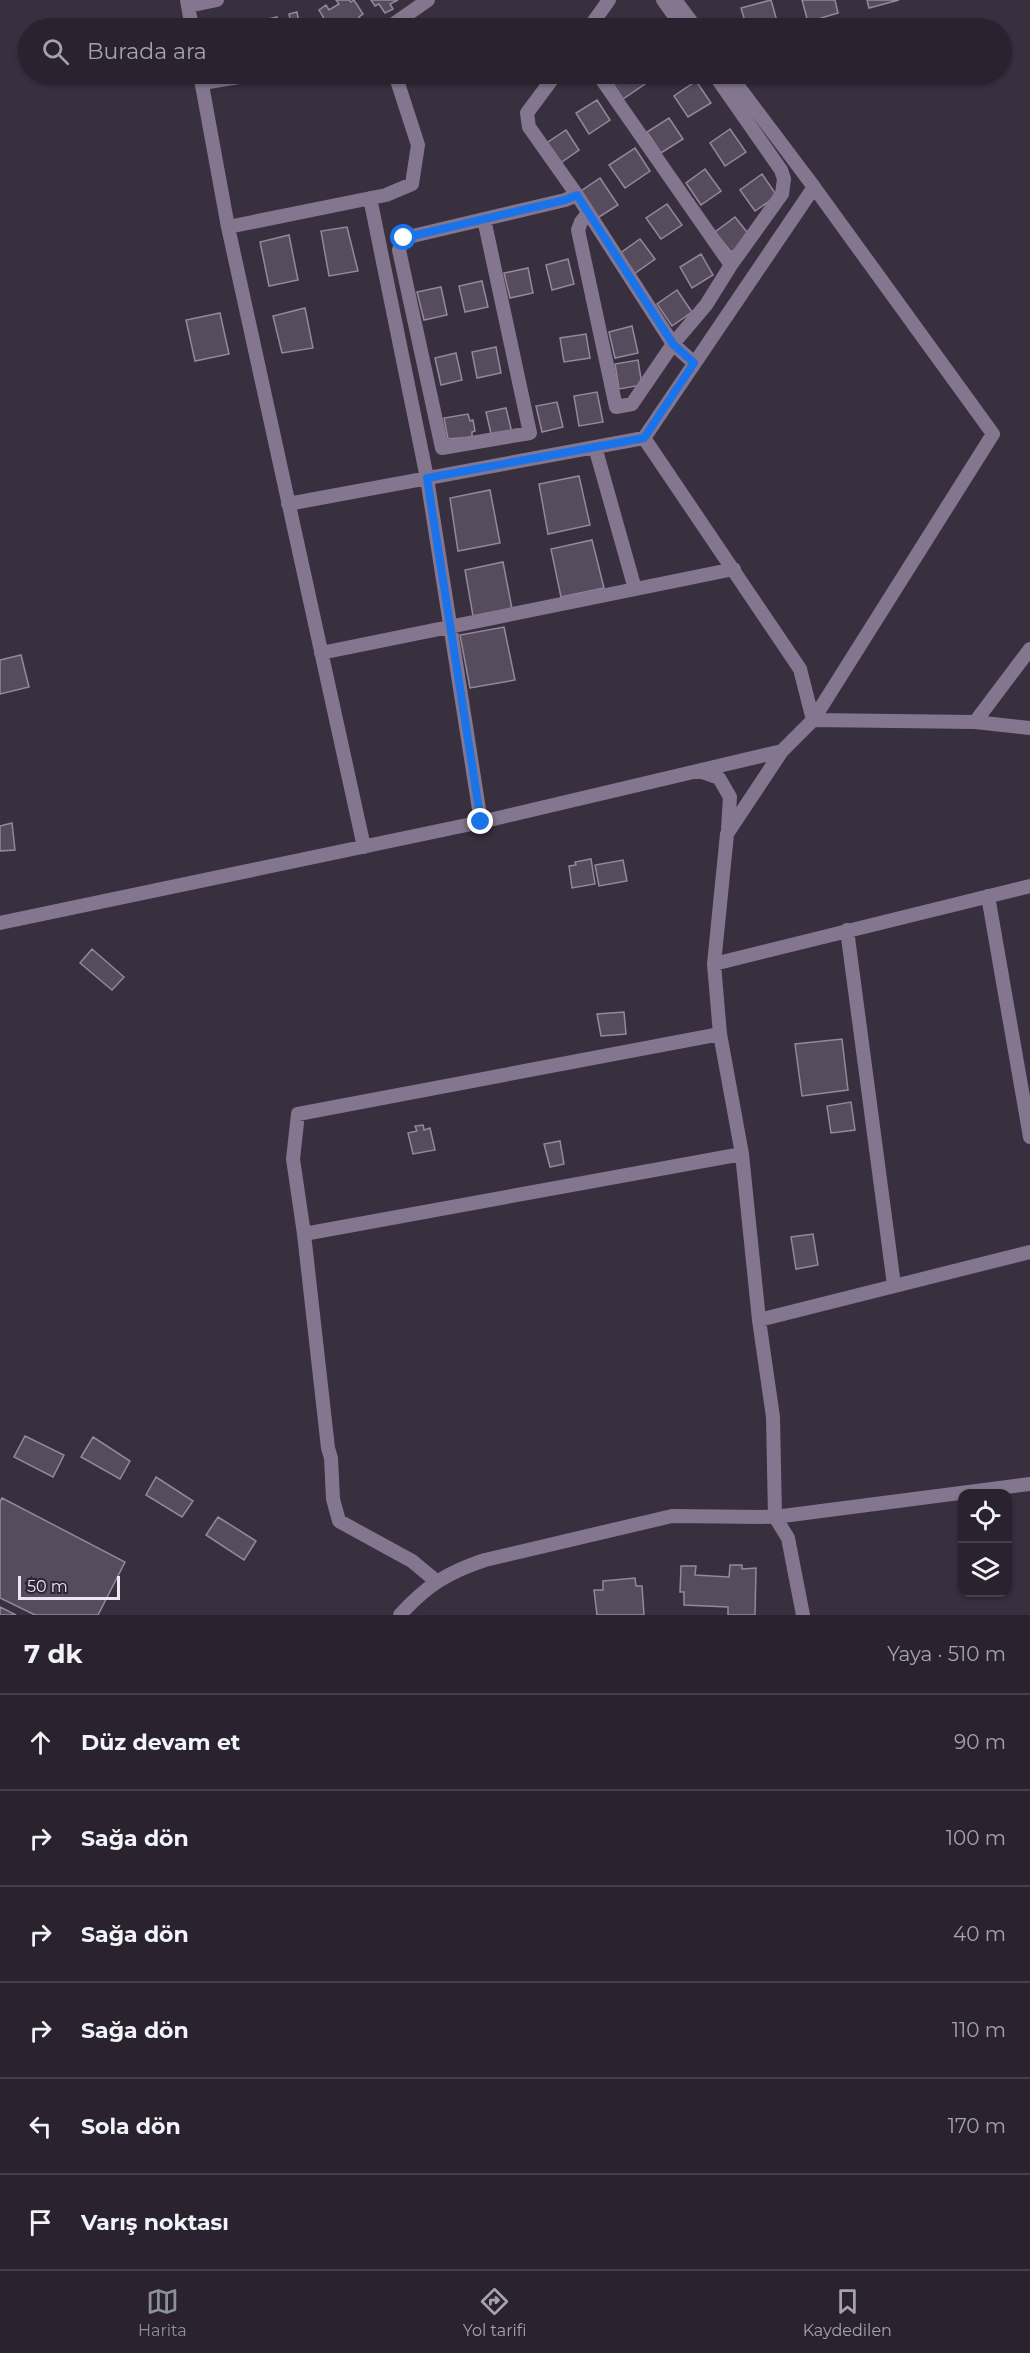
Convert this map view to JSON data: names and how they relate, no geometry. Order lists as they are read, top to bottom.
{
  "scale_bar": "50 m",
  "page": {
    "search": "Burada ara",
    "scale": "50 m",
    "heading": ["7 dk", "Yaya · 510 m"],
    "list": [
      ["Düz devam et", "90 m"],
      ["Sağa dön", "100 m"],
      ["Sağa dön", "40 m"],
      ["Sağa dön", "110 m"],
      ["Sola dön", "170 m"],
      "Varış noktası"
    ],
    "nav": ["Harita", "Yol tarifi", "Kaydedilen"]
  }
}
